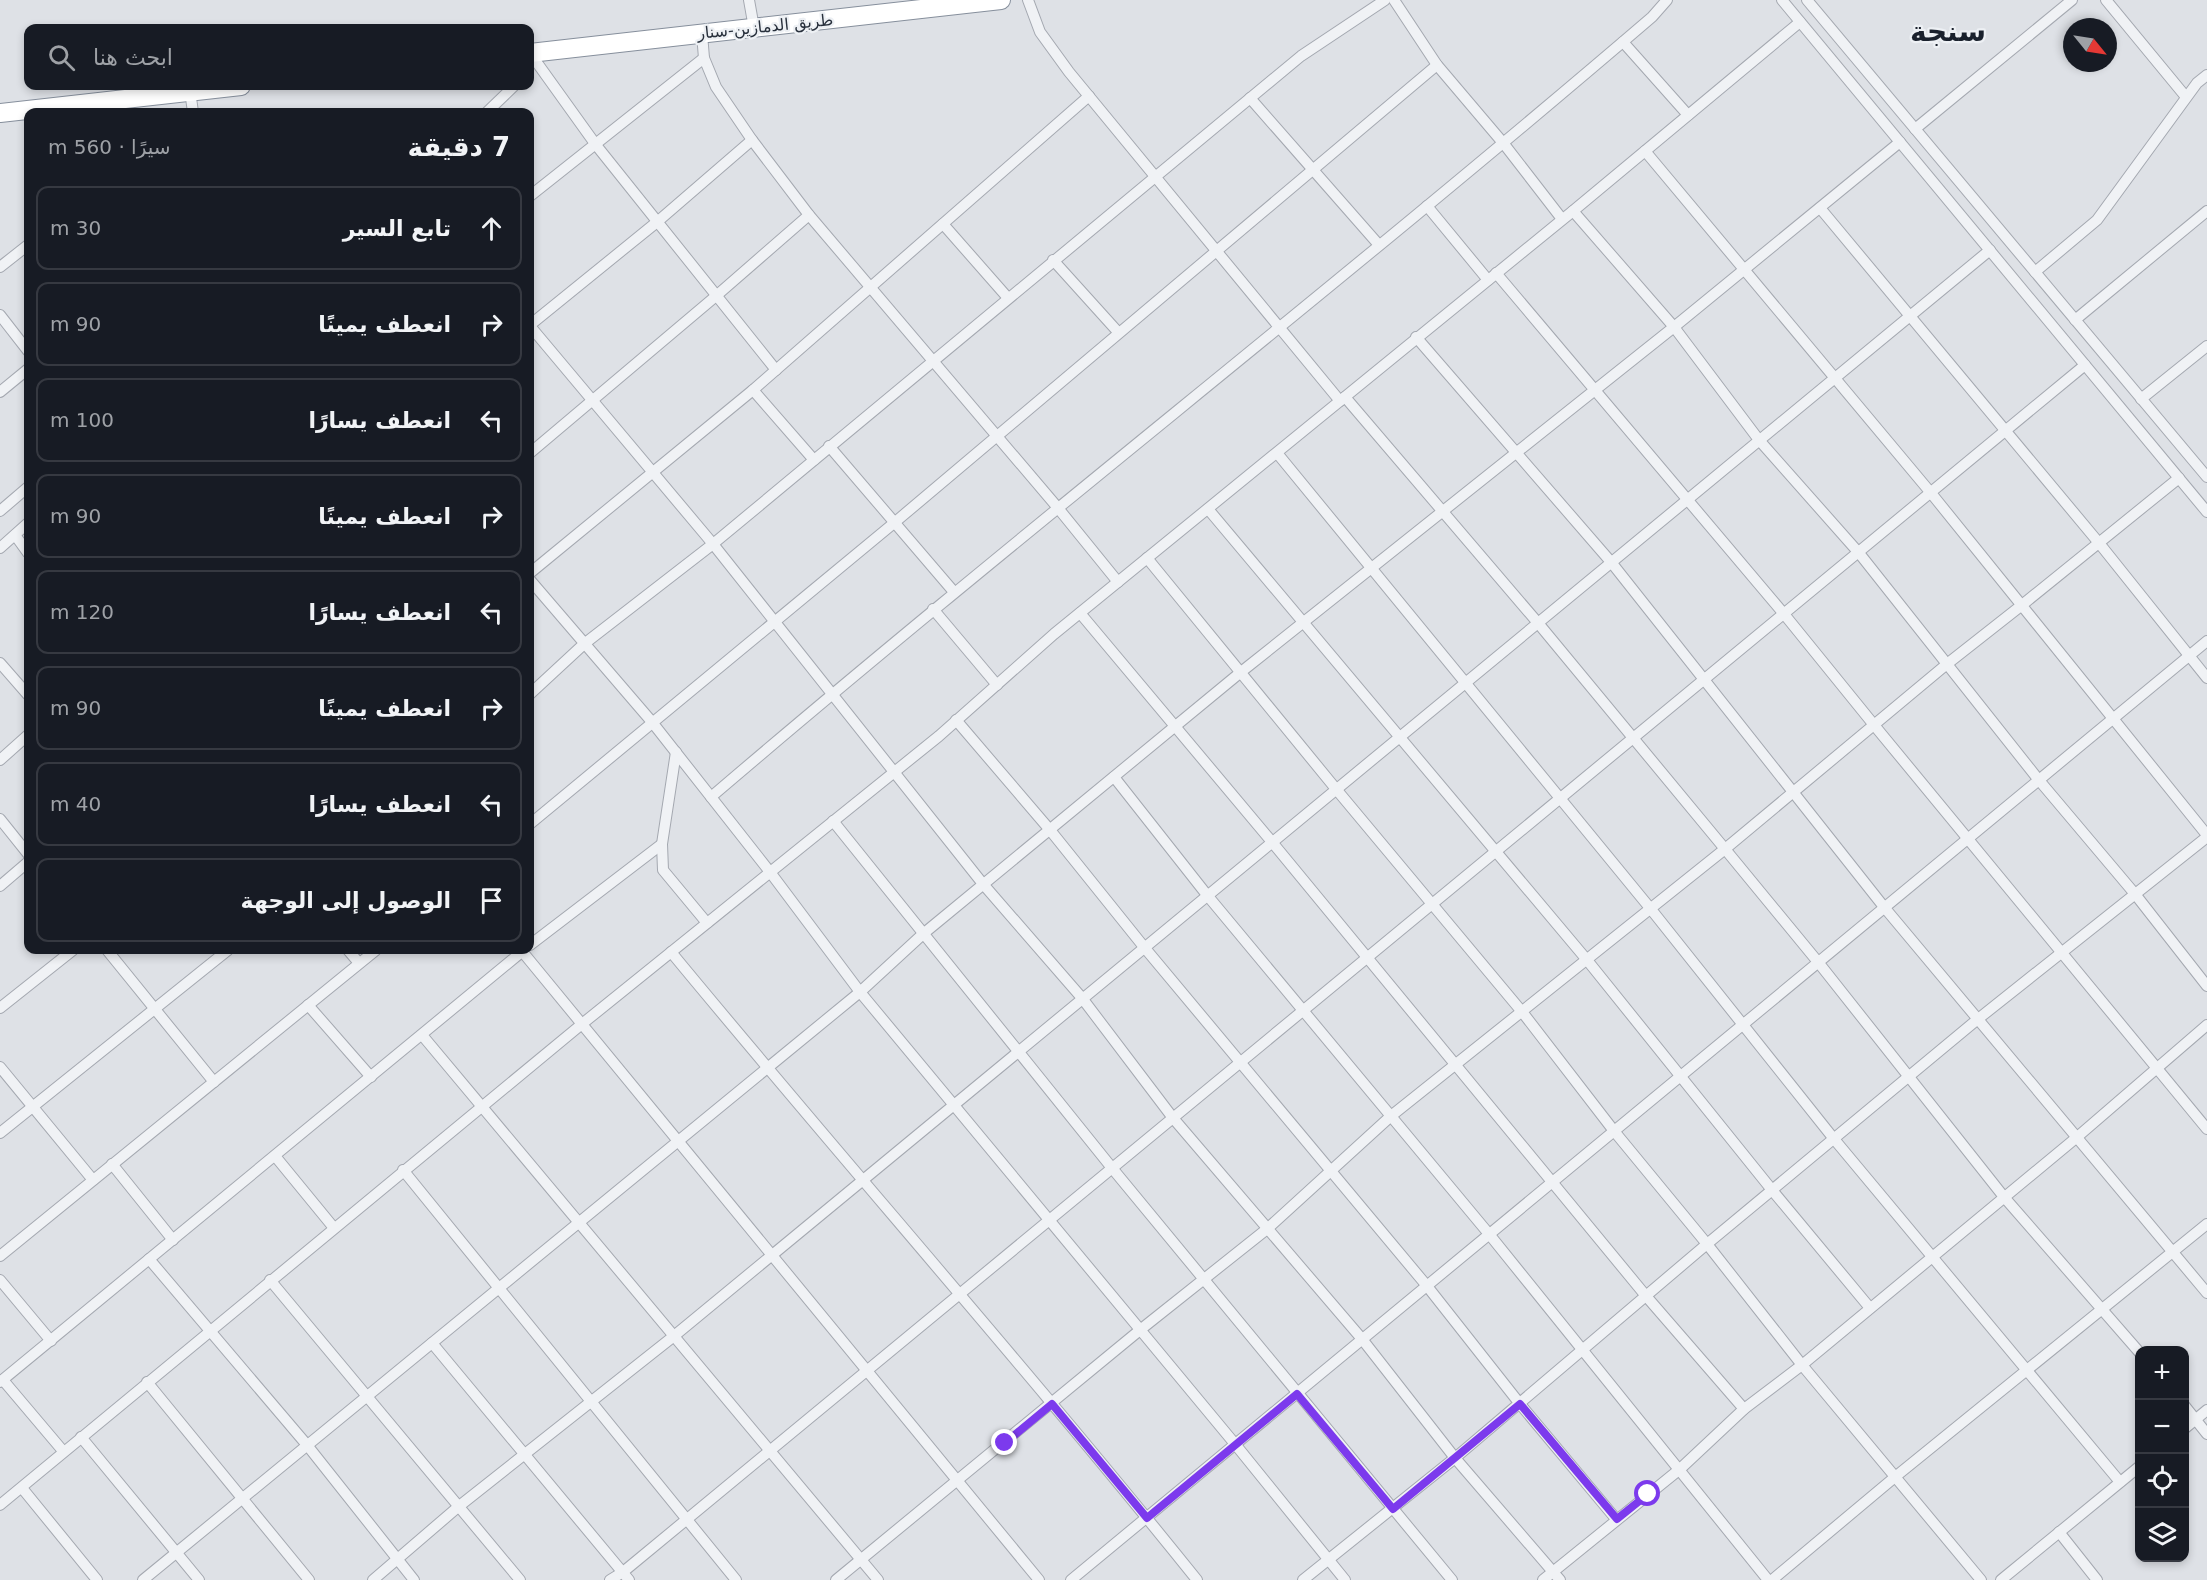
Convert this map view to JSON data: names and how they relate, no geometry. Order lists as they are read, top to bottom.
{
  "streets": {
    "highway": ["طريق الدمازين-سنار"]
  },
  "districts": ["سنجة"],
  "north": "bottom right",
  "page": {
    "search": "ابحث هنا",
    "heading": ["7 دقيقة", "سيرًا · 560 m"],
    "list": [
      ["تابع السير", "30 m"],
      ["انعطف يمينًا", "90 m"],
      ["انعطف يسارًا", "100 m"],
      ["انعطف يمينًا", "90 m"],
      ["انعطف يسارًا", "120 m"],
      ["انعطف يمينًا", "90 m"],
      ["انعطف يسارًا", "40 m"],
      "الوصول إلى الوجهة"
    ],
    "map_buttons": ["+", "−"]
  }
}
